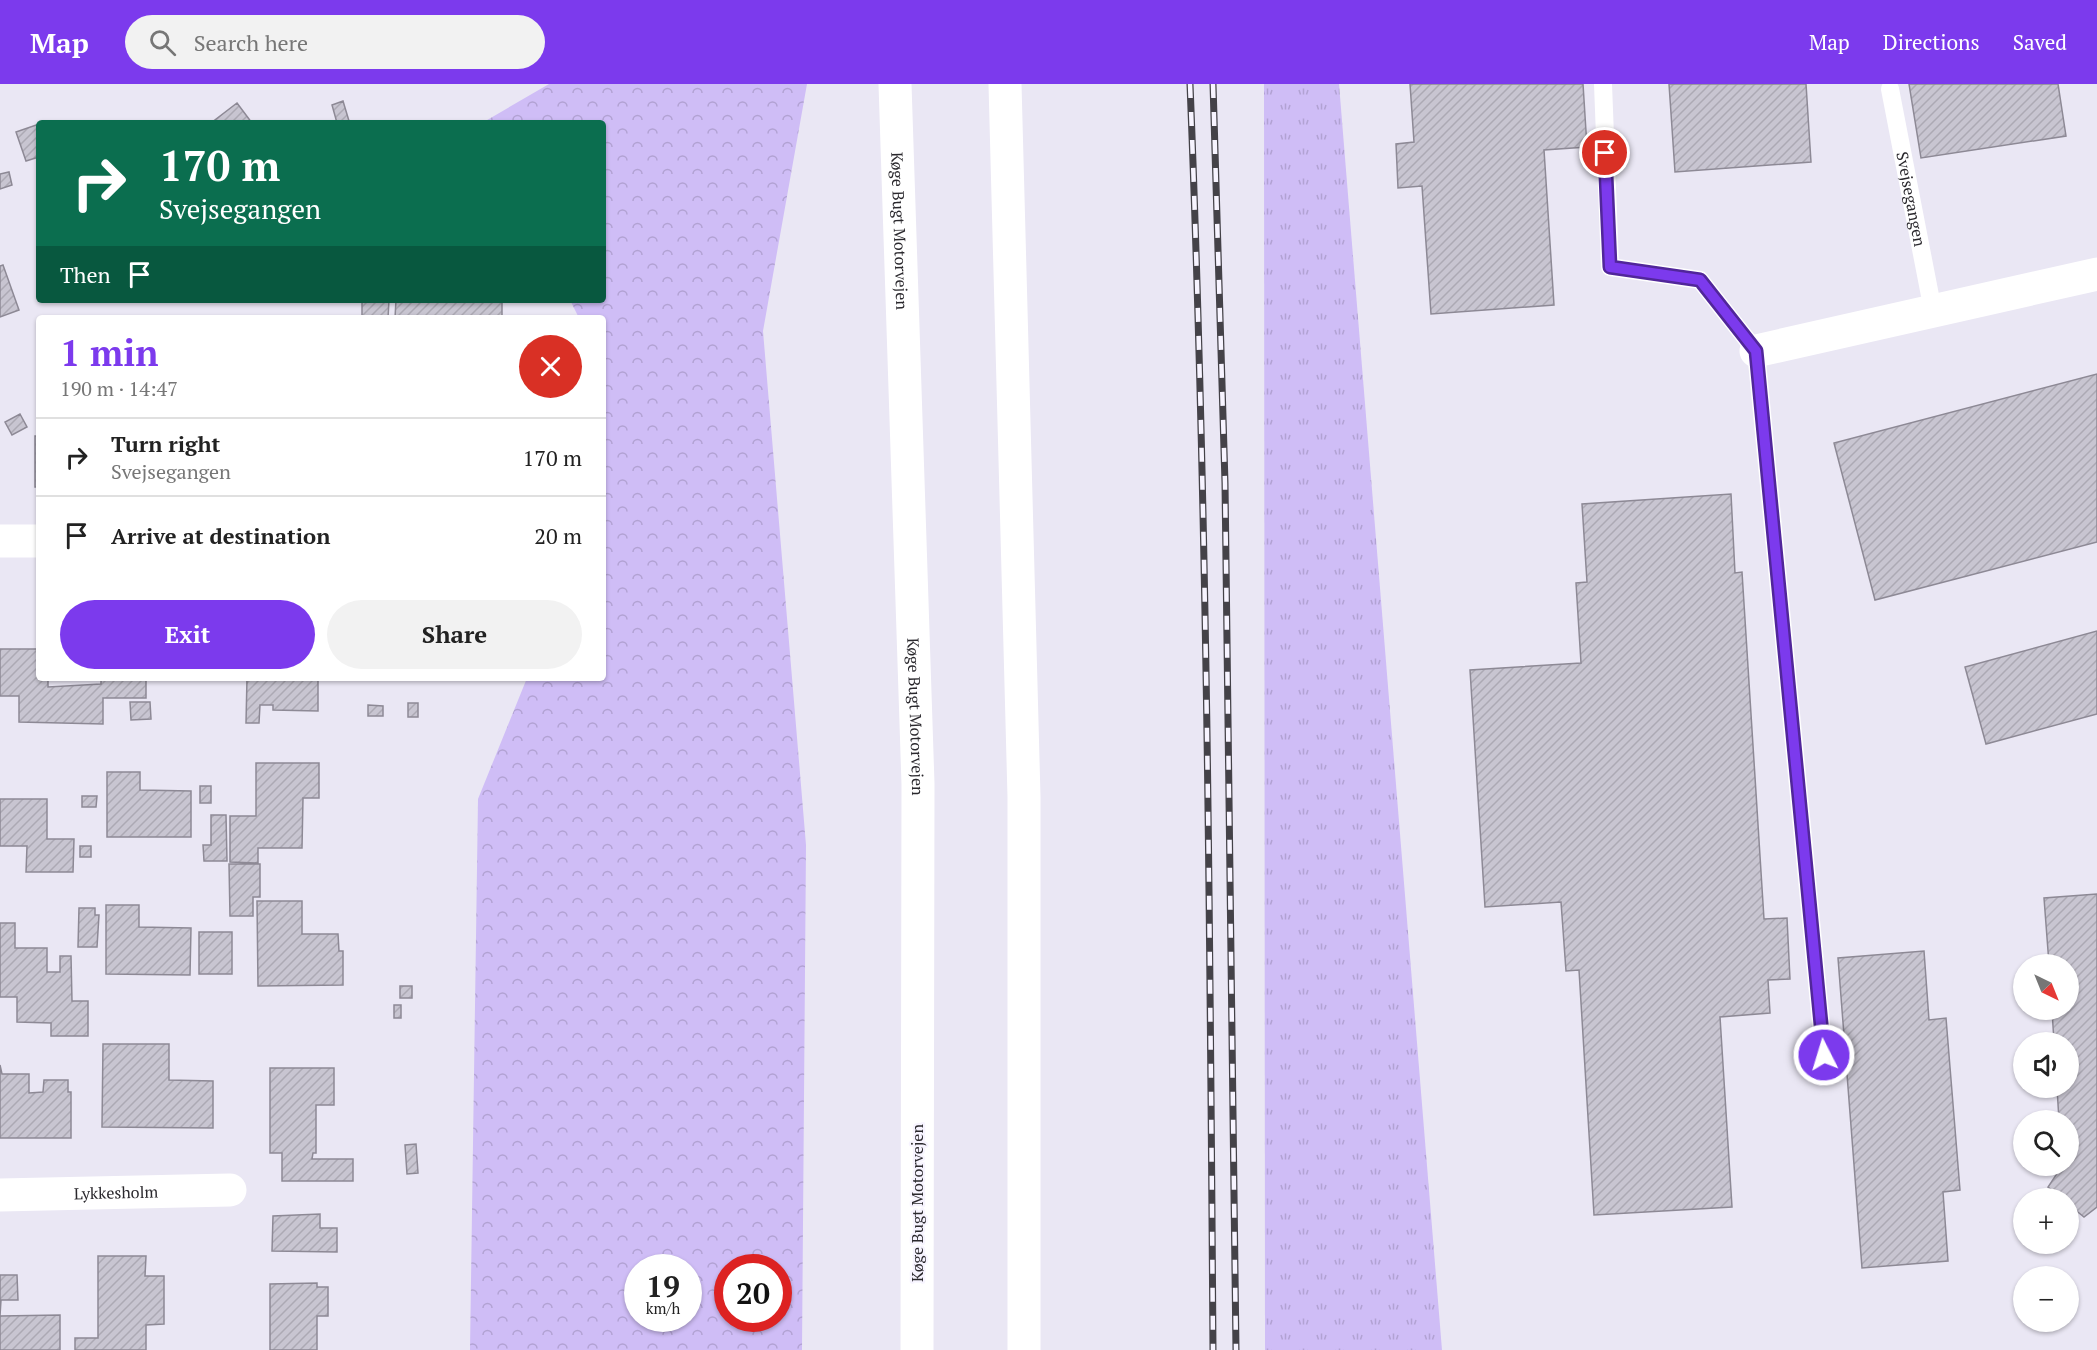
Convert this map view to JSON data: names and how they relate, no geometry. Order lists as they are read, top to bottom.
{
  "streets": {
    "main road": ["Køge Bugt Motorvejen", "Lykkesholm"],
    "lane": ["Svejsegangen"]
  },
  "north": "bottom right",
  "page": {
    "header": "Map",
    "search": "Search here",
    "nav": ["Map", "Directions", "Saved"],
    "turn": ["170 m", "Svejsegangen"],
    "then": "Then",
    "heading": ["1 min", "190 m · 14:47"],
    "list": [
      {
        "name": "Turn right",
        "note": "Svejsegangen",
        "value": "170 m"
      },
      {
        "name": "Arrive at destination",
        "value": "20 m"
      }
    ],
    "buttons": ["Exit", "Share"],
    "map_buttons": ["+", "−"],
    "speed": "19 km/h",
    "limit": "20"
  }
}
